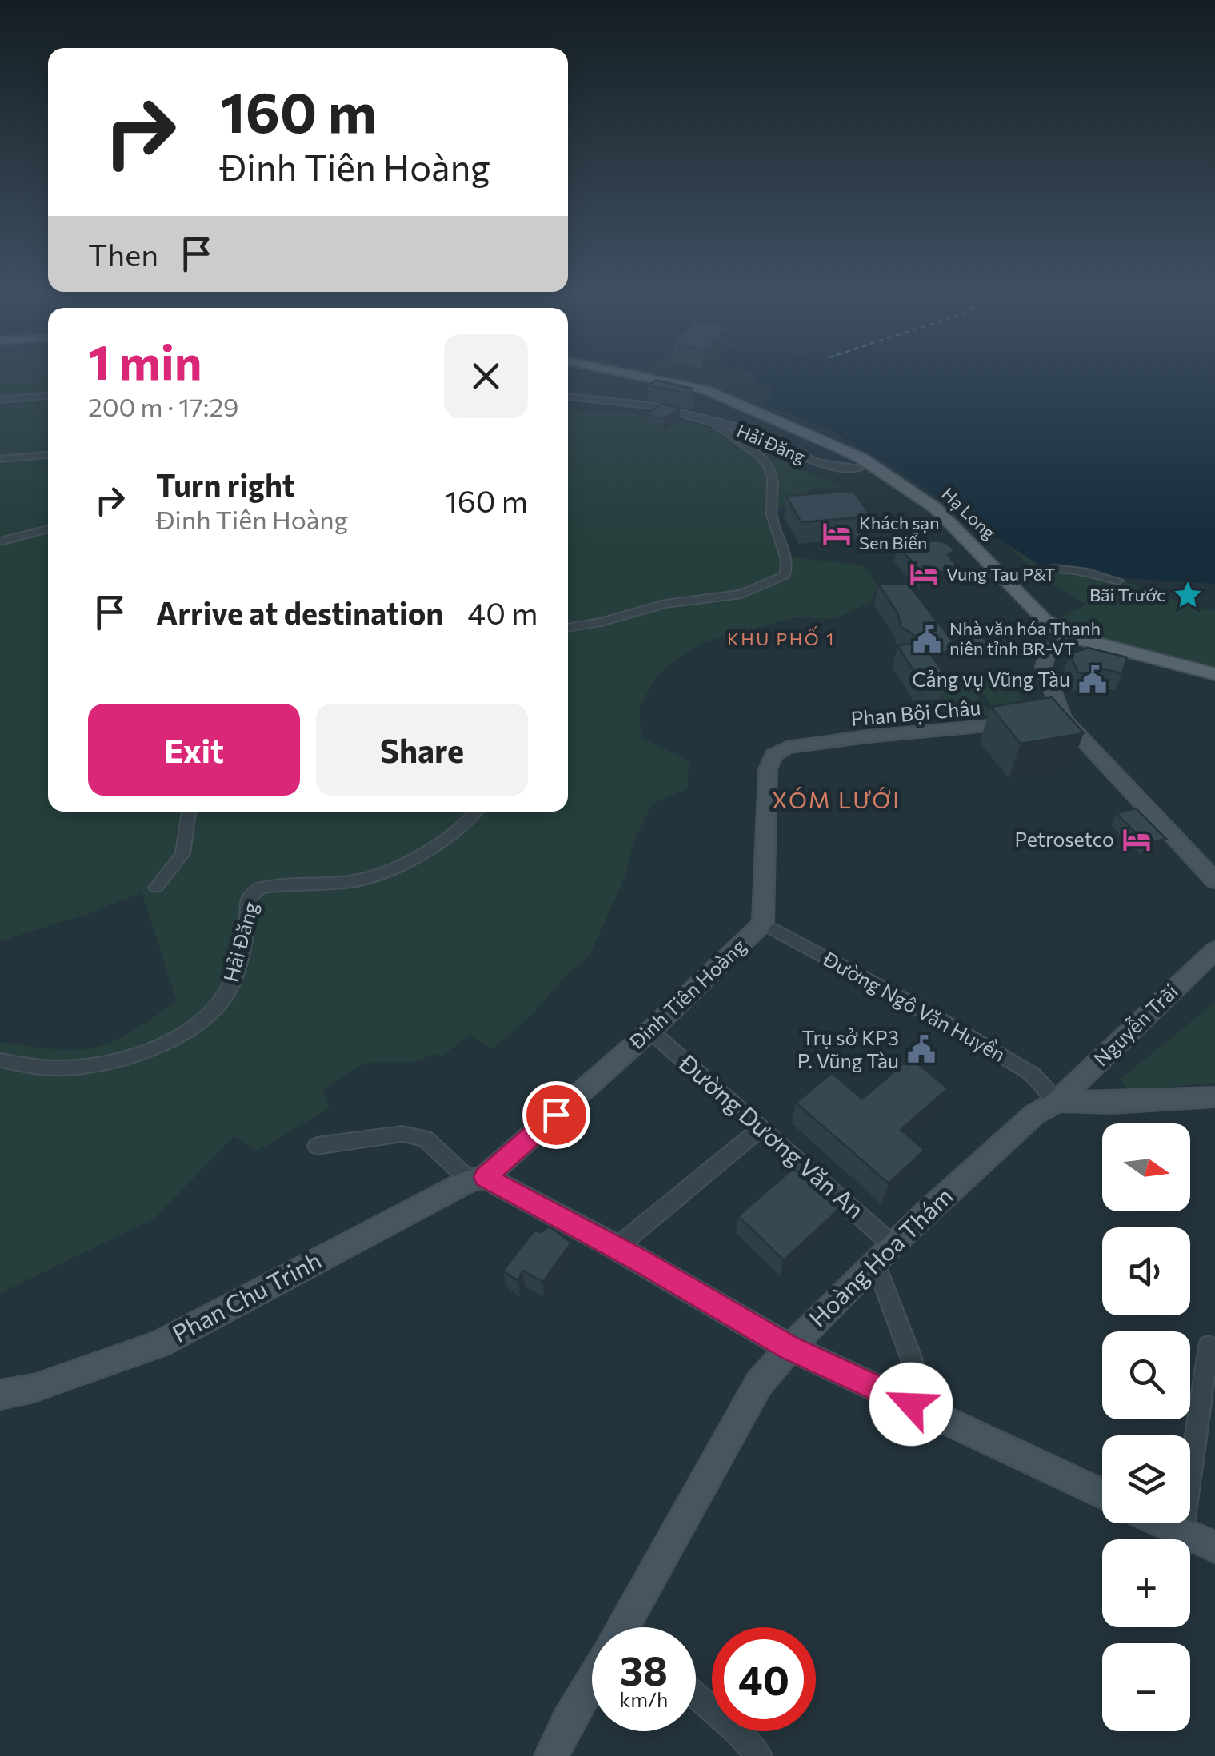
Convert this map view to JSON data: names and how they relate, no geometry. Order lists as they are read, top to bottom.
{
  "streets": {
    "main road": [
      "Hạ Long",
      "Phan Bội Châu",
      "Đinh Tiên Hoàng",
      "Nguyễn Trãi",
      "Hoàng Hoa Thám",
      "Phan Chu Trinh"
    ],
    "street": ["Hải Đăng", "Đường Ngô Văn Huyền", "Đường Dương Văn An"]
  },
  "crossings": [
    ["Hải Đăng", "Hạ Long"],
    ["Phan Bội Châu", "Đinh Tiên Hoàng"],
    ["Đinh Tiên Hoàng", "Đường Ngô Văn Huyền"],
    ["Đinh Tiên Hoàng", "Đường Dương Văn An"],
    ["Đinh Tiên Hoàng", "Phan Chu Trinh"],
    ["Đường Ngô Văn Huyền", "Nguyễn Trãi"],
    ["Đường Ngô Văn Huyền", "Hoàng Hoa Thám"],
    ["Nguyễn Trãi", "Hoàng Hoa Thám"],
    ["Đường Dương Văn An", "Hoàng Hoa Thám"]
  ],
  "districts": ["KHU PHỐ 1", "XÓM LƯỚI"],
  "places": {
    "hotel": ["Khách sạn Sen Biển", "Vung Tau P&T", "Petrosetco"],
    "place": ["Bãi Trước"],
    "public building": ["Nhà văn hóa Thanh niên tỉnh BR-VT", "Cảng vụ Vũng Tàu", "Trụ sở KP3 P. Vũng Tàu"]
  },
  "north": "right",
  "page": {
    "turn": ["160 m", "Đinh Tiên Hoàng"],
    "then": "Then",
    "heading": ["1 min", "200 m · 17:29"],
    "list": [
      {
        "name": "Turn right",
        "note": "Đinh Tiên Hoàng",
        "value": "160 m"
      },
      {
        "name": "Arrive at destination",
        "value": "40 m"
      }
    ],
    "buttons": ["Exit", "Share"],
    "map_buttons": ["+", "−"],
    "speed": "38 km/h",
    "limit": "40"
  }
}
